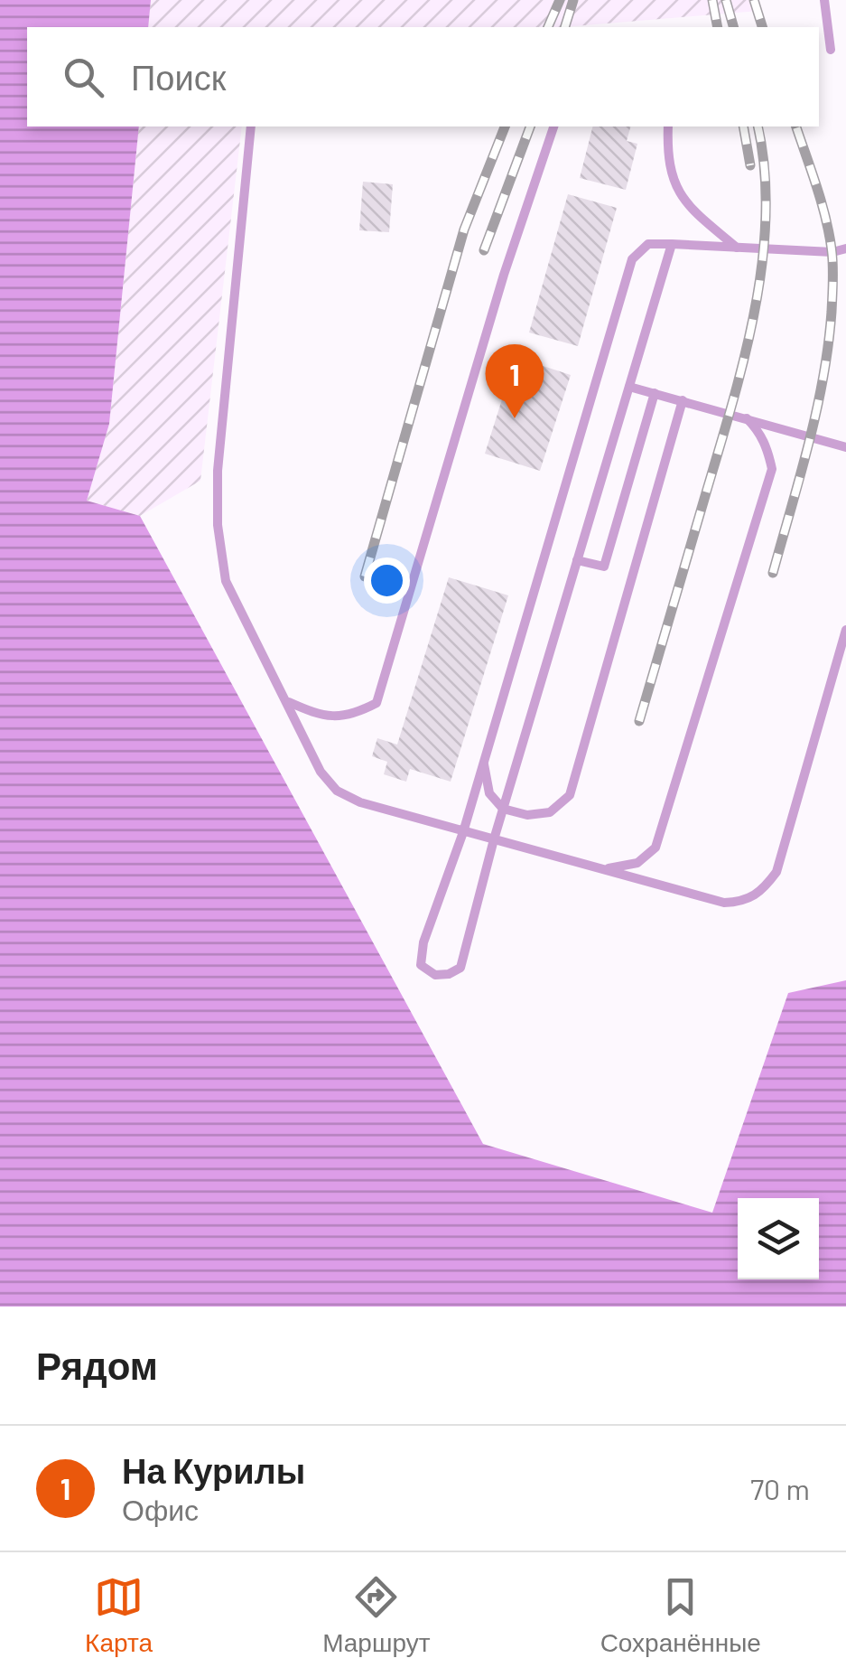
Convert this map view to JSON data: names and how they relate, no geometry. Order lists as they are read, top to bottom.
{
  "page": {
    "search": "Поиск",
    "pins": "1",
    "heading": "Рядом",
    "list": [
      {
        "mark": "1",
        "name": "На Курилы",
        "note": "Офис",
        "value": "70 m"
      }
    ],
    "nav": ["Карта", "Маршрут", "Сохранённые"]
  }
}
